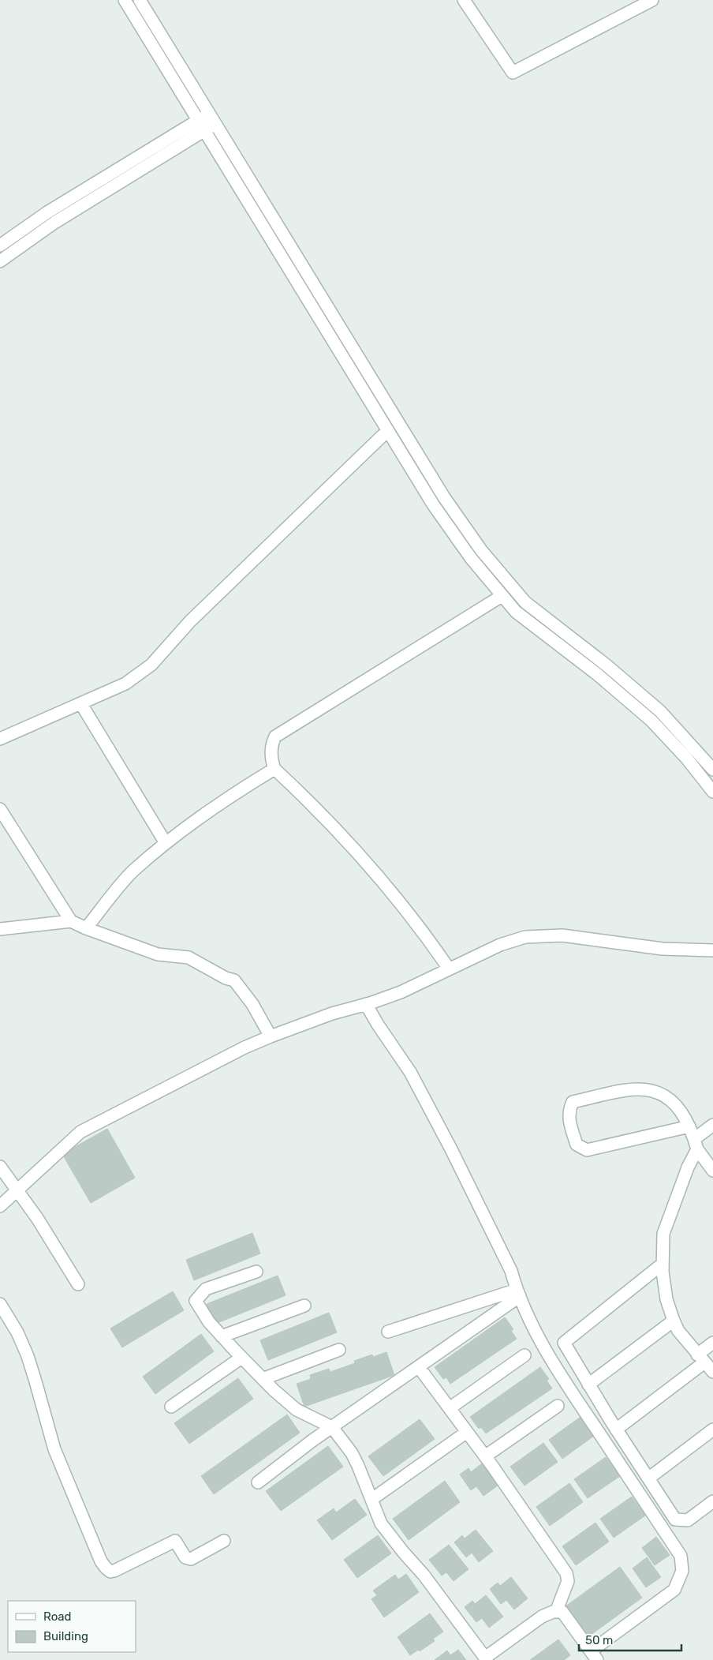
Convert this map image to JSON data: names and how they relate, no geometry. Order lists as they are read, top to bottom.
{
  "legend": ["Road", "Building"],
  "scale_bar": "50 m"
}
